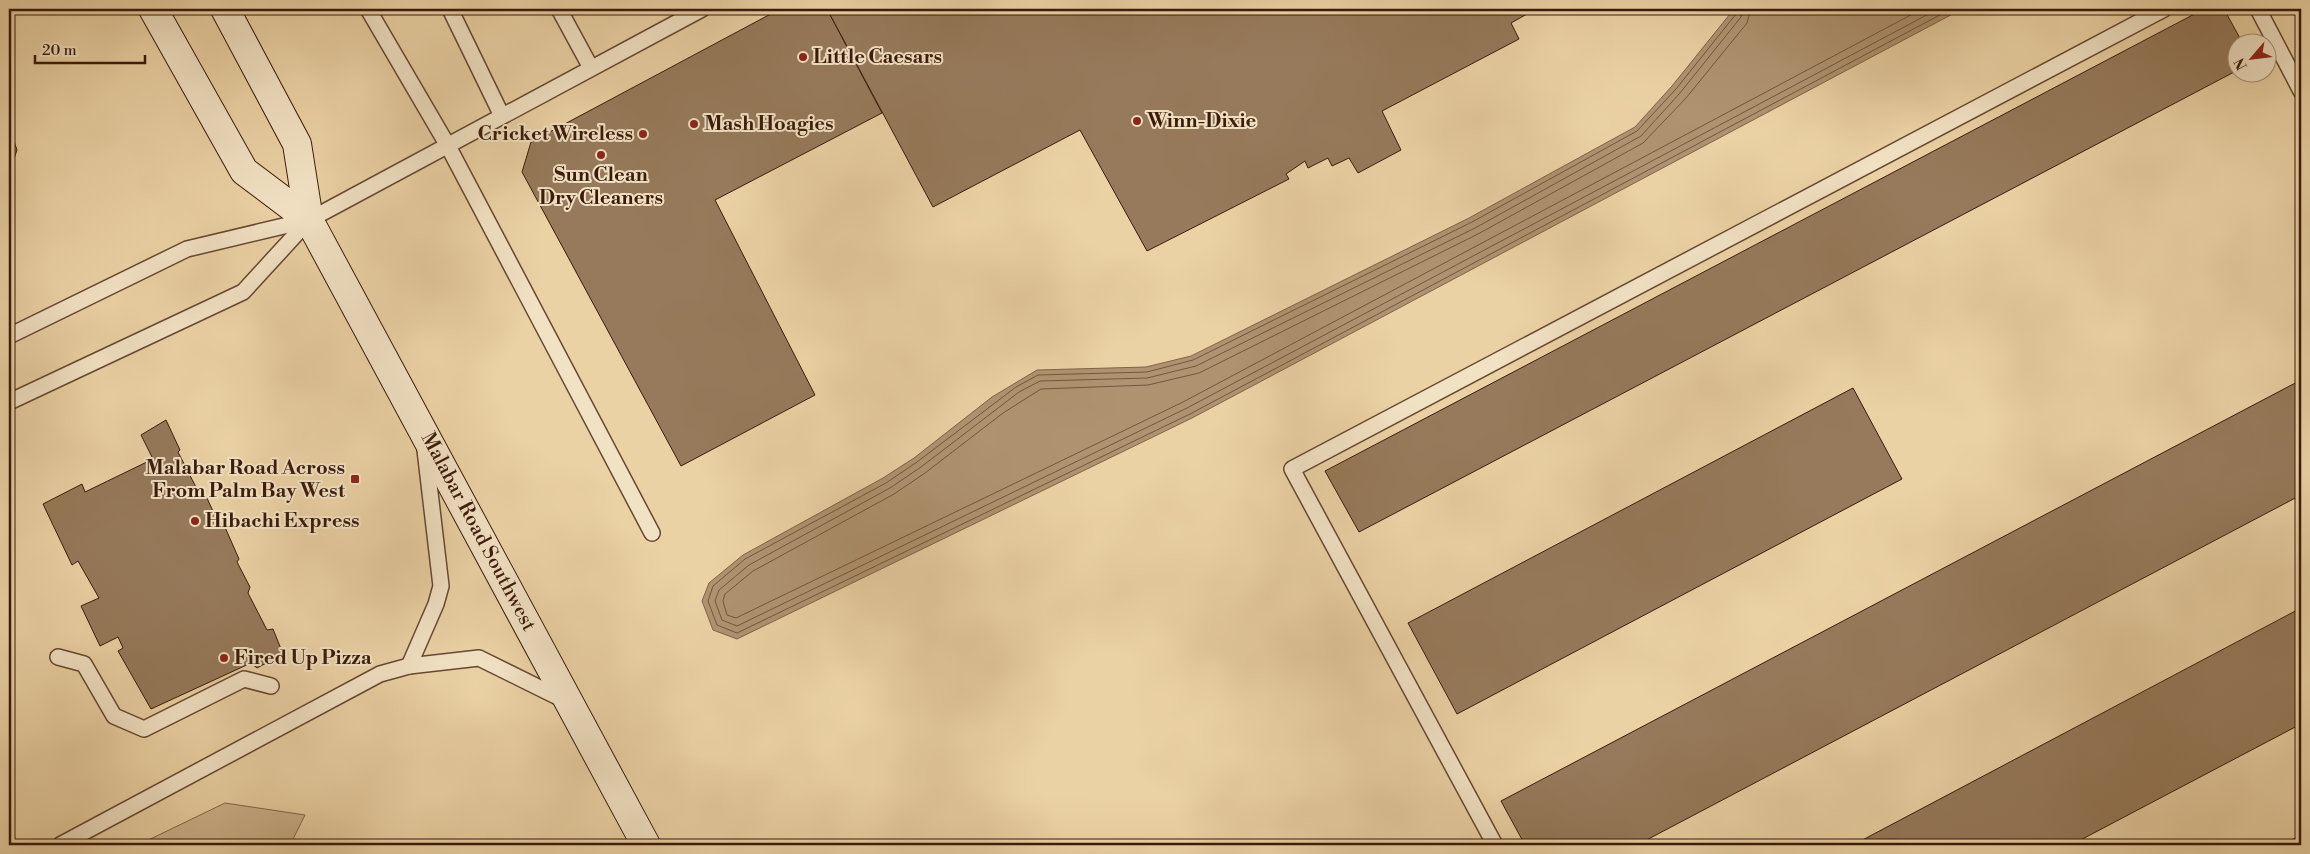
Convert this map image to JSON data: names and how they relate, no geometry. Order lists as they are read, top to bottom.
{
  "streets": {
    "main road": ["Malabar Road Southwest"]
  },
  "places": {
    "other": [
      "Little Caesars",
      "Winn-Dixie",
      "Mash Hoagies",
      "Cricket Wireless",
      "Sun Clean Dry Cleaners",
      "Hibachi Express",
      "Fired Up Pizza"
    ],
    "transit": ["Malabar Road Across From Palm Bay West"]
  },
  "scale_bar": "20 m",
  "north": "bottom left"
}
